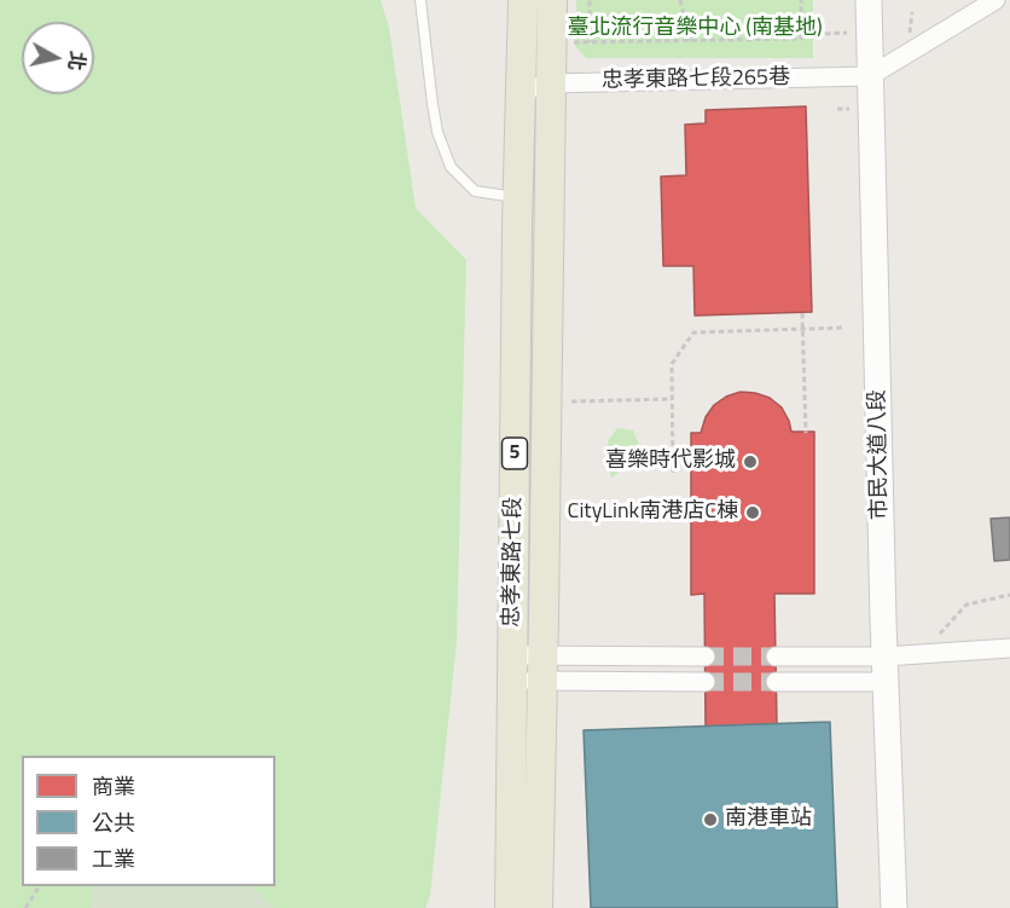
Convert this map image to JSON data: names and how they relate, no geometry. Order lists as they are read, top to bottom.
{
  "streets": {
    "main road": ["5", "忠孝東路七段"],
    "street": ["忠孝東路七段265巷", "市民大道八段"]
  },
  "crossings": [
    ["忠孝東路七段265巷", "市民大道八段"],
    ["忠孝東路七段265巷", "忠孝東路七段"]
  ],
  "parks": ["臺北流行音樂中心 (南基地)"],
  "places": ["喜樂時代影城", "CityLink南港店C棟", "南港車站"],
  "legend": ["商業", "公共", "工業"],
  "north": "right"
}
